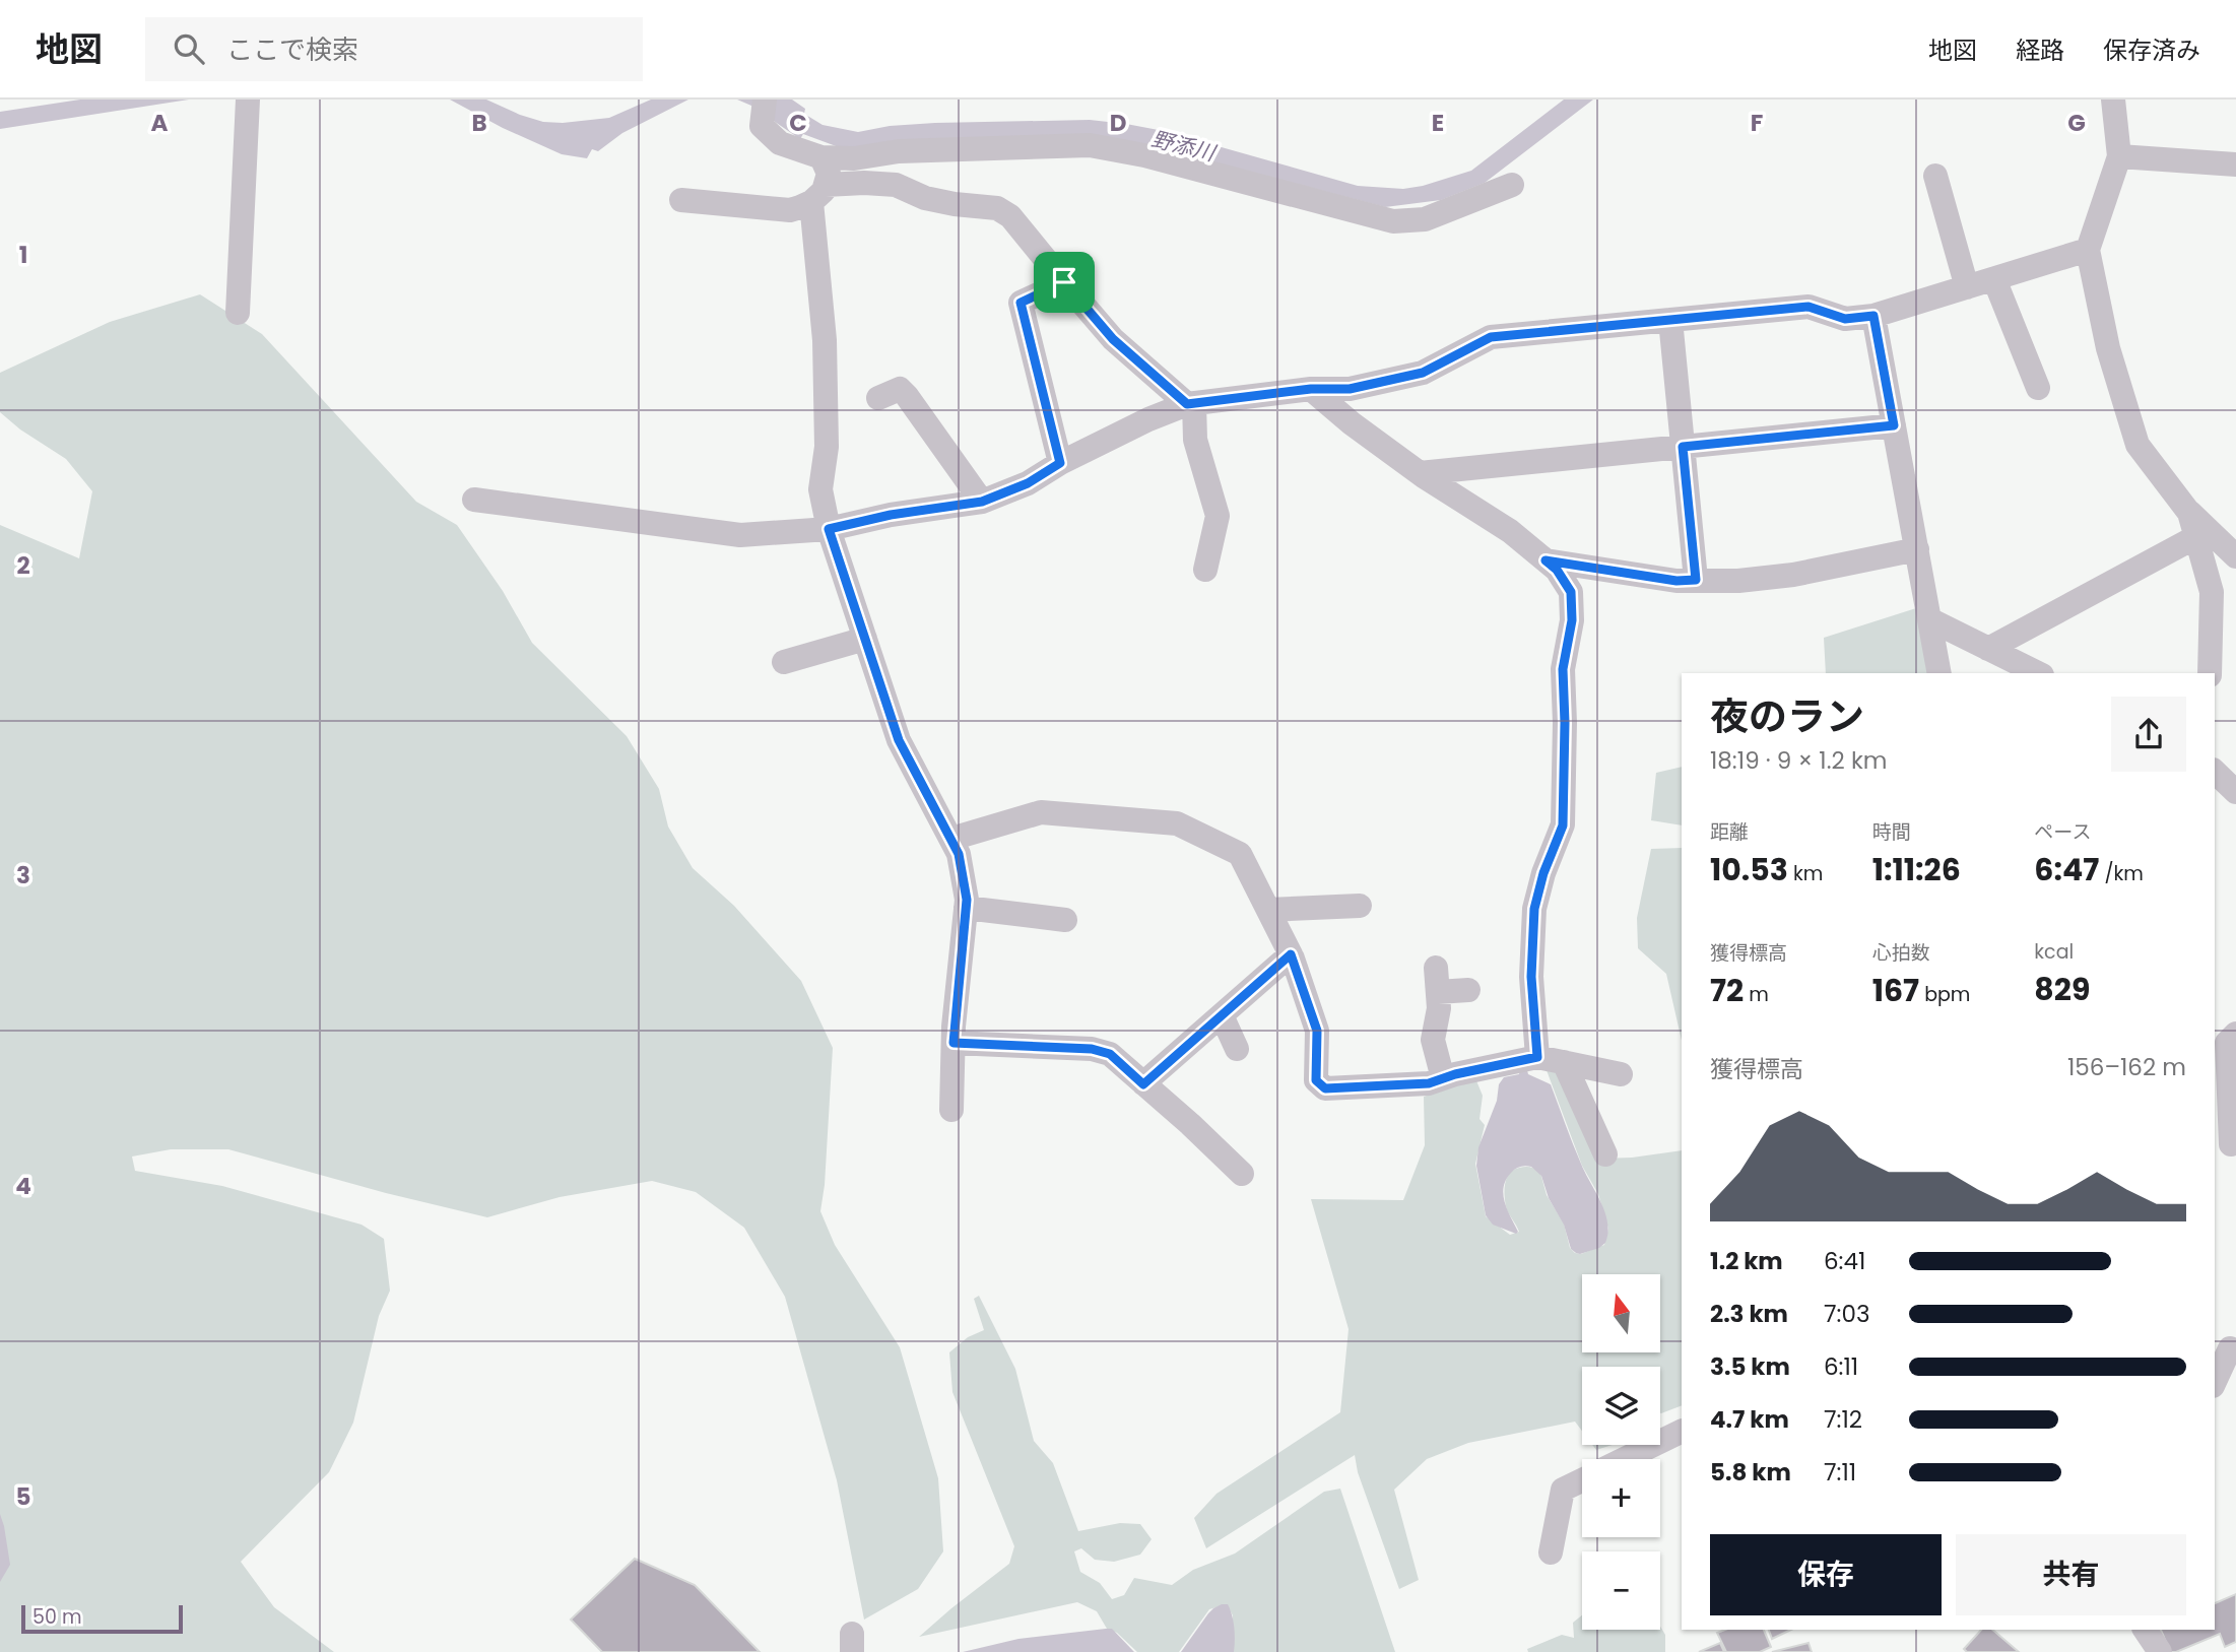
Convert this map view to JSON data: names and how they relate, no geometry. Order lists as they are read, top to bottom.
{
  "water": ["野添川"],
  "scale_bar": "50 m",
  "north": "top",
  "page": {
    "header": "地図",
    "search": "ここで検索",
    "nav": ["地図", "経路", "保存済み"],
    "heading": ["夜のラン", "18:19 · 9 × 1.2 km"],
    "stats": [
      ["距離", "10.53 km"],
      ["時間", "1:11:26"],
      ["ペース", "6:47 /km"],
      ["獲得標高", "72 m"],
      ["心拍数", "167 bpm"],
      ["kcal", "829"]
    ],
    "chart": ["獲得標高", "156–162 m"],
    "list": [
      {
        "name": "1.2 km",
        "note": "6:41"
      },
      {
        "name": "2.3 km",
        "note": "7:03"
      },
      {
        "name": "3.5 km",
        "note": "6:11"
      },
      {
        "name": "4.7 km",
        "note": "7:12"
      },
      {
        "name": "5.8 km",
        "note": "7:11"
      }
    ],
    "map_buttons": ["+", "−"],
    "buttons": ["保存", "共有"],
    "scale": "50 m"
  },
  "grid": {
    "columns": [
      "A",
      "B",
      "C",
      "D",
      "E",
      "F",
      "G"
    ],
    "rows": [
      "1",
      "2",
      "3",
      "4",
      "5"
    ]
  }
}
